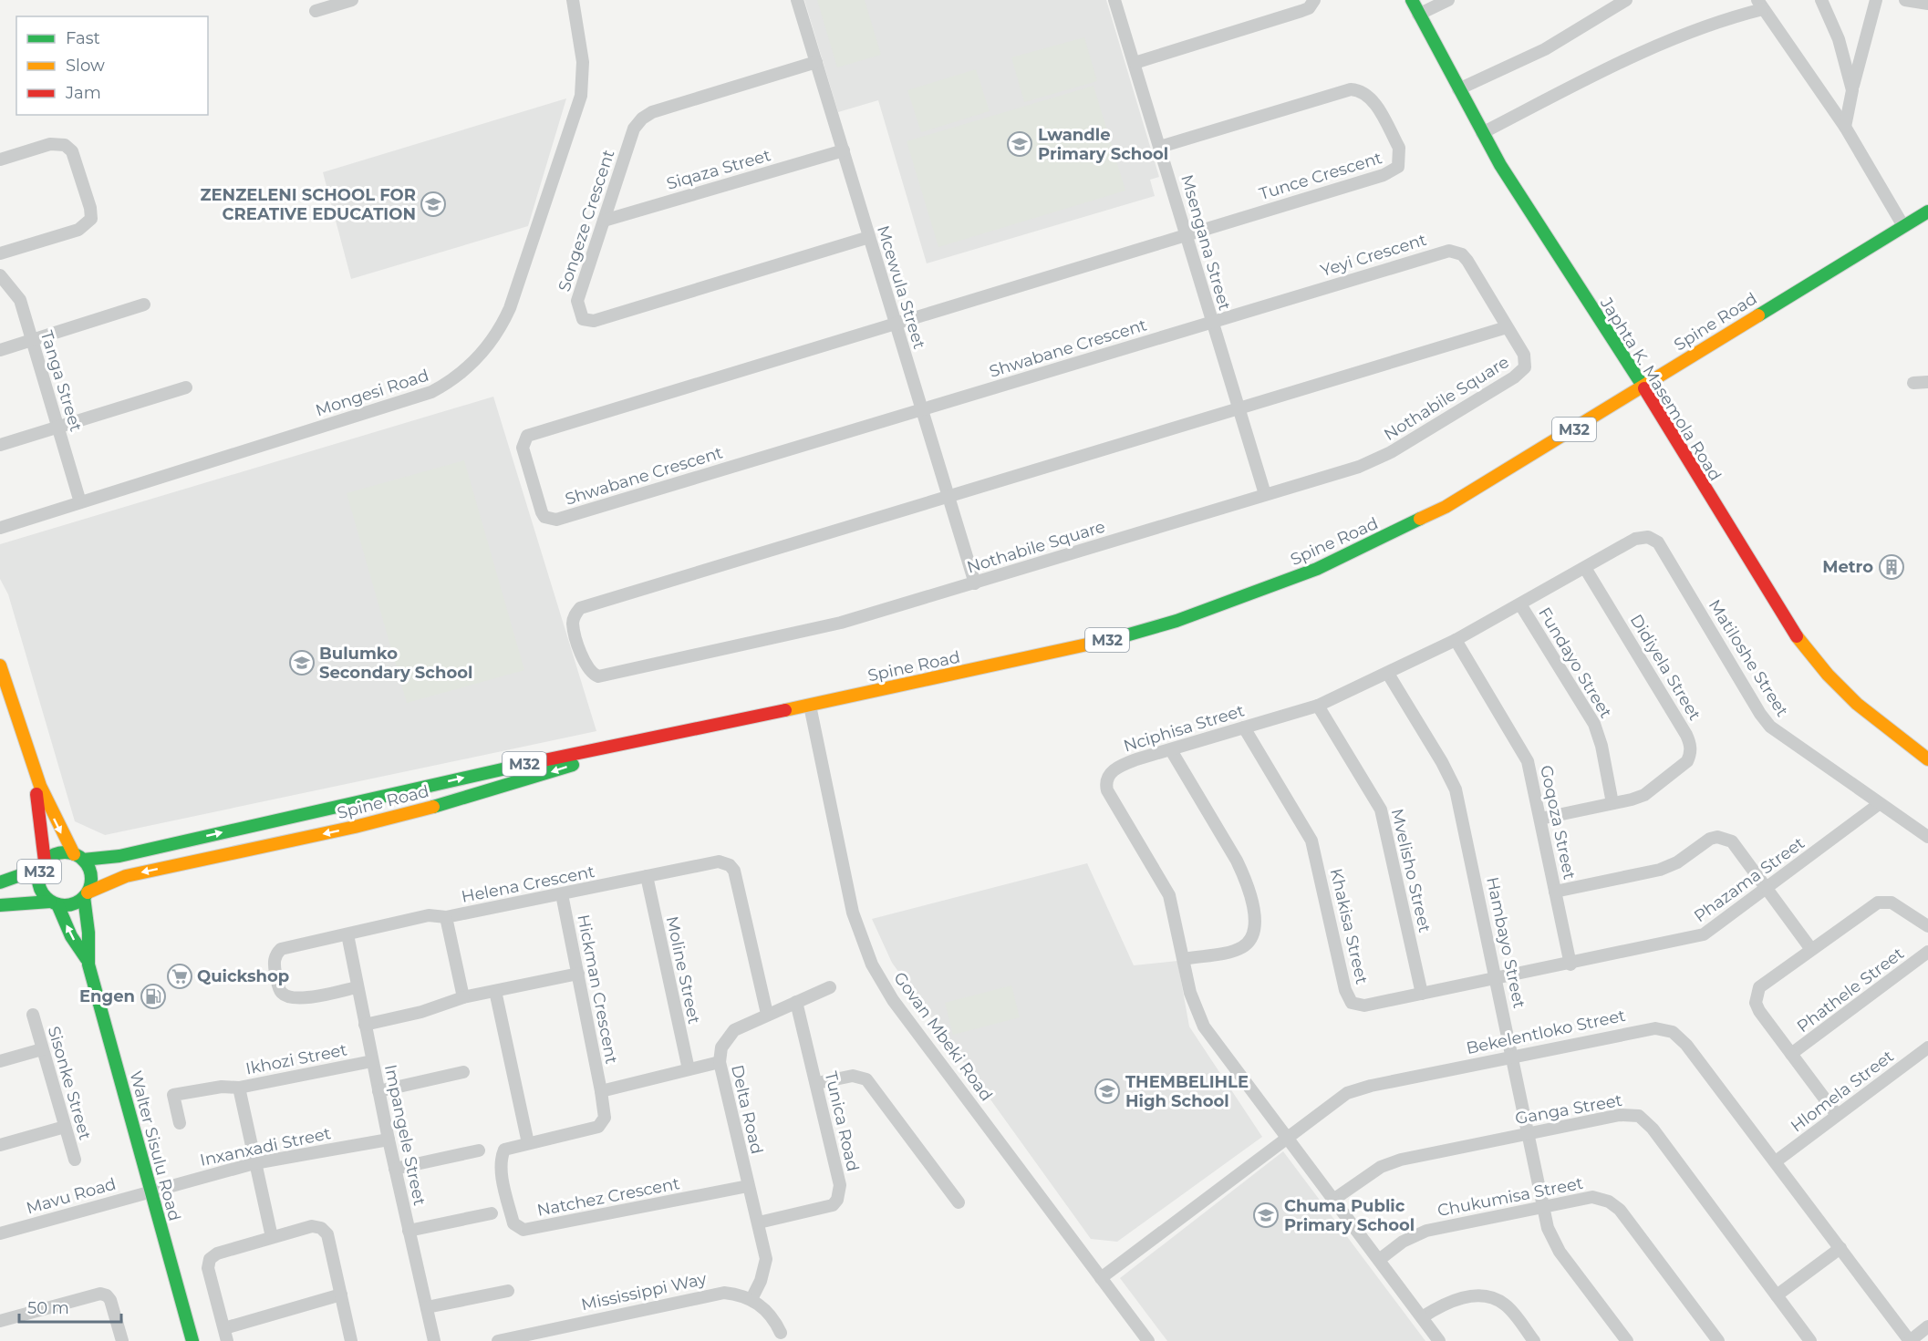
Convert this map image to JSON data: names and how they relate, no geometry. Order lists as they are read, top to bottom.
{
  "streets": {
    "main road": [
      "Spine Road",
      "Japhta K. Masemola Road",
      "M32",
      "Walter Sisulu Road"
    ],
    "street": [
      "Siqaza Street",
      "Tunce Crescent",
      "Songeze Crescent",
      "Msengana Street",
      "Yeyi Crescent",
      "Mcewula Street",
      "Shwabane Crescent",
      "Tanga Street",
      "Mongesi Road",
      "Nothabile Square",
      "Matiloshe Street",
      "Fundayo Street",
      "Didiyela Street",
      "Nciphisa Street",
      "Goqoza Street",
      "Mvelisho Street",
      "Phazama Street",
      "Helena Crescent",
      "Khakisa Street",
      "Hambayo Street",
      "Moline Street",
      "Hickman Crescent",
      "Phathele Street",
      "Bekelentloko Street",
      "Govan Mbeki Road",
      "Ikhozi Street",
      "Sisonke Street",
      "Hlomela Street",
      "Delta Road",
      "Ganga Street",
      "Tunica Road",
      "Impangele Street",
      "Inxanxadi Street",
      "Mavu Road",
      "Natchez Crescent",
      "Chukumisa Street",
      "Mississippi Way"
    ]
  },
  "crossings": [
    ["Siqaza Street", "Songeze Crescent"],
    ["Siqaza Street", "Mcewula Street"],
    ["Tunce Crescent", "Msengana Street"],
    ["Tunce Crescent", "Shwabane Crescent"],
    ["Songeze Crescent", "Mcewula Street"],
    ["Msengana Street", "Yeyi Crescent"],
    ["Msengana Street", "Shwabane Crescent"],
    ["Msengana Street", "Nothabile Square"],
    ["Yeyi Crescent", "Shwabane Crescent"],
    ["Yeyi Crescent", "Nothabile Square"],
    ["Mcewula Street", "Shwabane Crescent"],
    ["Mcewula Street", "Nothabile Square"],
    ["Spine Road", "Japhta K. Masemola Road"],
    ["Spine Road", "M32"],
    ["Spine Road", "Govan Mbeki Road"],
    ["Spine Road", "Walter Sisulu Road"],
    ["Tanga Street", "Mongesi Road"],
    ["M32", "Walter Sisulu Road"],
    ["Matiloshe Street", "Nciphisa Street"],
    ["Matiloshe Street", "Phazama Street"],
    ["Fundayo Street", "Didiyela Street"],
    ["Fundayo Street", "Nciphisa Street"],
    ["Didiyela Street", "Nciphisa Street"],
    ["Didiyela Street", "Goqoza Street"],
    ["Nciphisa Street", "Goqoza Street"],
    ["Nciphisa Street", "Mvelisho Street"],
    ["Nciphisa Street", "Khakisa Street"],
    ["Nciphisa Street", "Hambayo Street"],
    ["Nciphisa Street", "Bekelentloko Street"],
    ["Nciphisa Street", "Ganga Street"],
    ["Nciphisa Street", "Chukumisa Street"],
    ["Goqoza Street", "Phazama Street"],
    ["Mvelisho Street", "Khakisa Street"],
    ["Phazama Street", "Khakisa Street"],
    ["Phazama Street", "Hambayo Street"],
    ["Helena Crescent", "Moline Street"],
    ["Helena Crescent", "Hickman Crescent"],
    ["Helena Crescent", "Delta Road"],
    ["Khakisa Street", "Hambayo Street"],
    ["Hambayo Street", "Bekelentloko Street"],
    ["Hambayo Street", "Ganga Street"],
    ["Hambayo Street", "Chukumisa Street"],
    ["Hickman Crescent", "Natchez Crescent"],
    ["Bekelentloko Street", "Govan Mbeki Road"],
    ["Bekelentloko Street", "Hlomela Street"],
    ["Ikhozi Street", "Impangele Street"],
    ["Ikhozi Street", "Inxanxadi Street"],
    ["Delta Road", "Tunica Road"],
    ["Delta Road", "Natchez Crescent"],
    ["Delta Road", "Mississippi Way"],
    ["Impangele Street", "Inxanxadi Street"],
    ["Walter Sisulu Road", "Inxanxadi Street"],
    ["Walter Sisulu Road", "Mavu Road"],
    ["Inxanxadi Street", "Mavu Road"]
  ],
  "places": {
    "school or university": [
      "Lwandle Primary School",
      "ZENZELENI SCHOOL FOR CREATIVE EDUCATION",
      "Bulumko Secondary School",
      "THEMBELIHLE High School",
      "Chuma Public Primary School"
    ],
    "building": ["Metro"],
    "supermarket": ["Quickshop"],
    "fuel station": ["Engen"]
  },
  "legend": ["Fast", "Slow", "Jam"],
  "scale_bar": "50 m"
}
